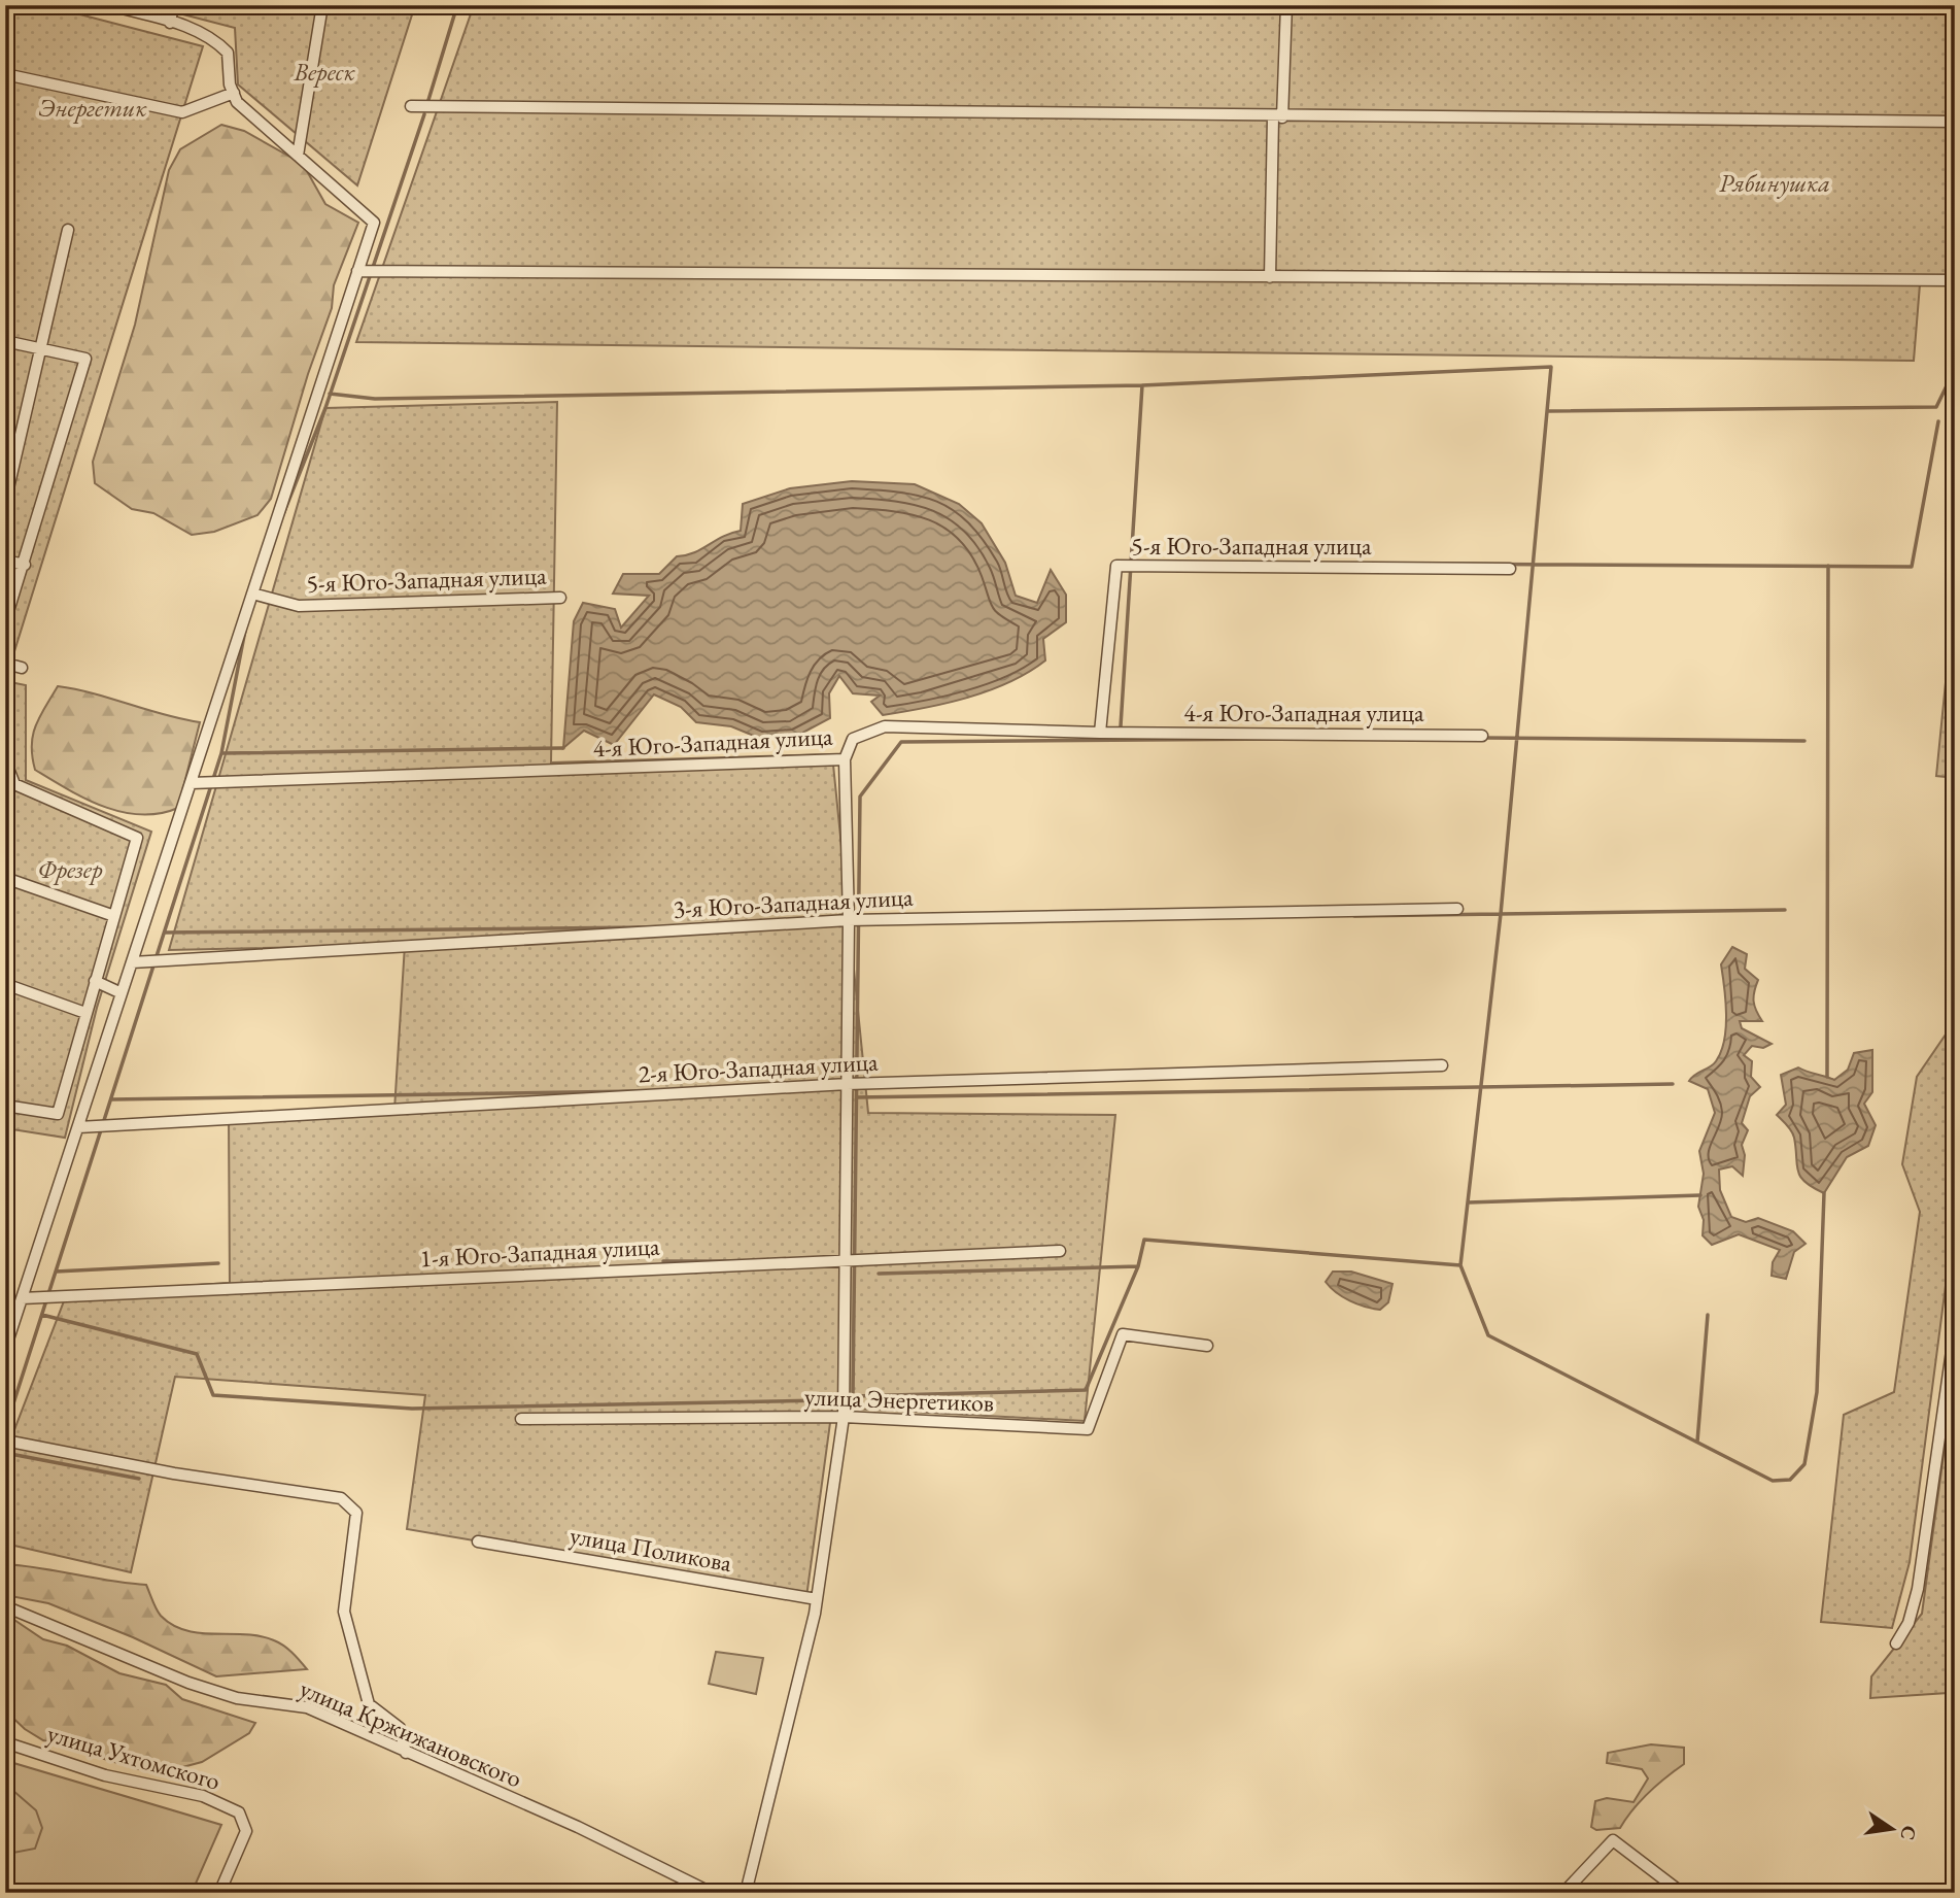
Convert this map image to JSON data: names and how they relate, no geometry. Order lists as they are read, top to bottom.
{
  "streets": {
    "street": [
      "5-я Юго-Западная улица",
      "4-я Юго-Западная улица",
      "3-я Юго-Западная улица",
      "2-я Юго-Западная улица",
      "1-я Юго-Западная улица",
      "улица Энергетиков",
      "улица Поликова",
      "улица Кржижановского",
      "улица Ухтомского"
    ]
  },
  "crossings": [
    ["5-я Юго-Западная улица", "4-я Юго-Западная улица"]
  ],
  "parks": [
    "Вереск",
    "Энергетик",
    "Рябинушка",
    "Фрезер"
  ],
  "north": "right"
}
